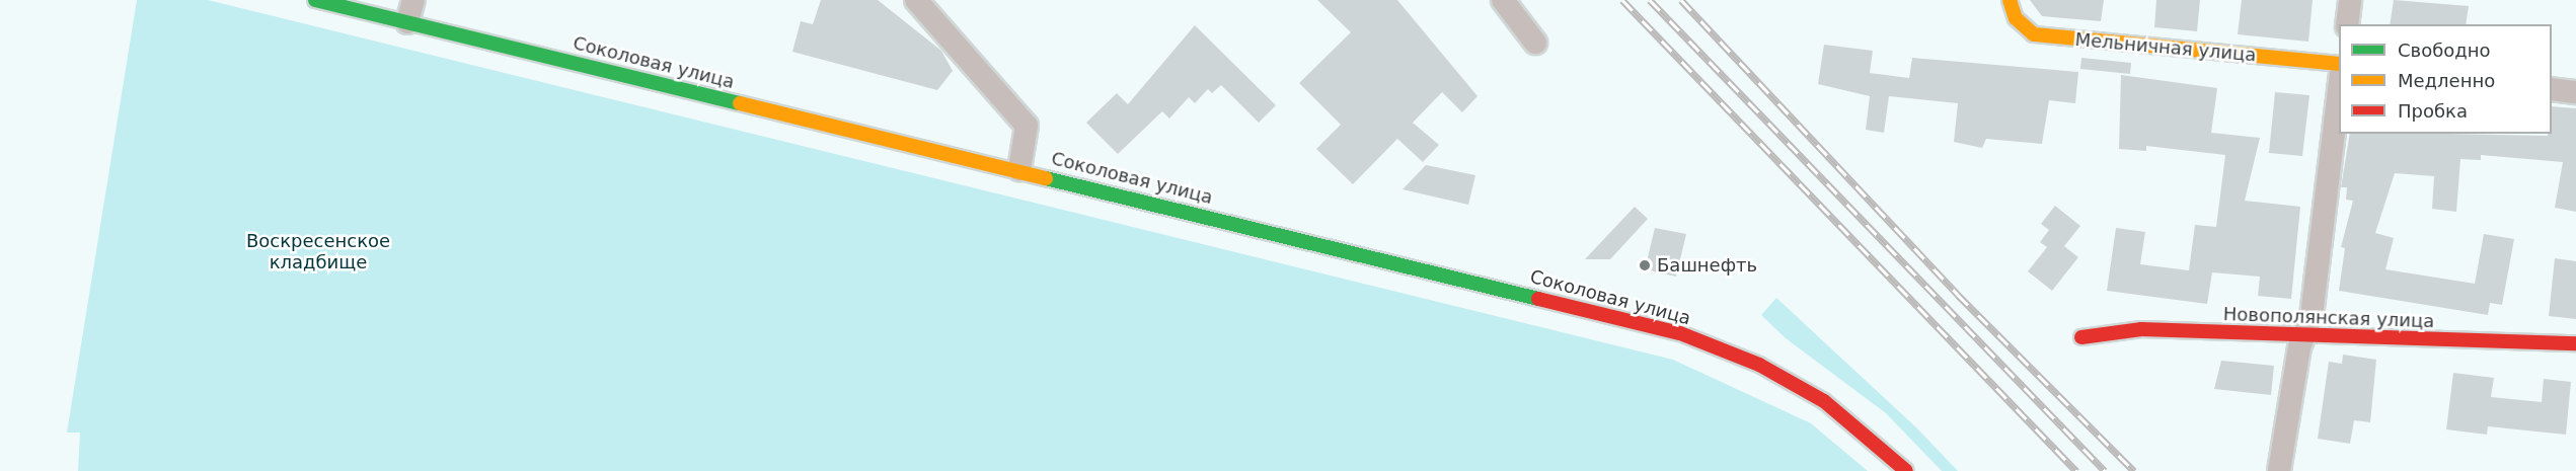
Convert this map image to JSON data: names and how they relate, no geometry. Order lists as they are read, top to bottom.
{
  "streets": {
    "main road": ["Мельничная улица", "Соколовая улица", "Новополянская улица"]
  },
  "parks": ["Воскресенское кладбище"],
  "places": ["Башнефть"],
  "legend": ["Свободно", "Медленно", "Пробка"]
}
